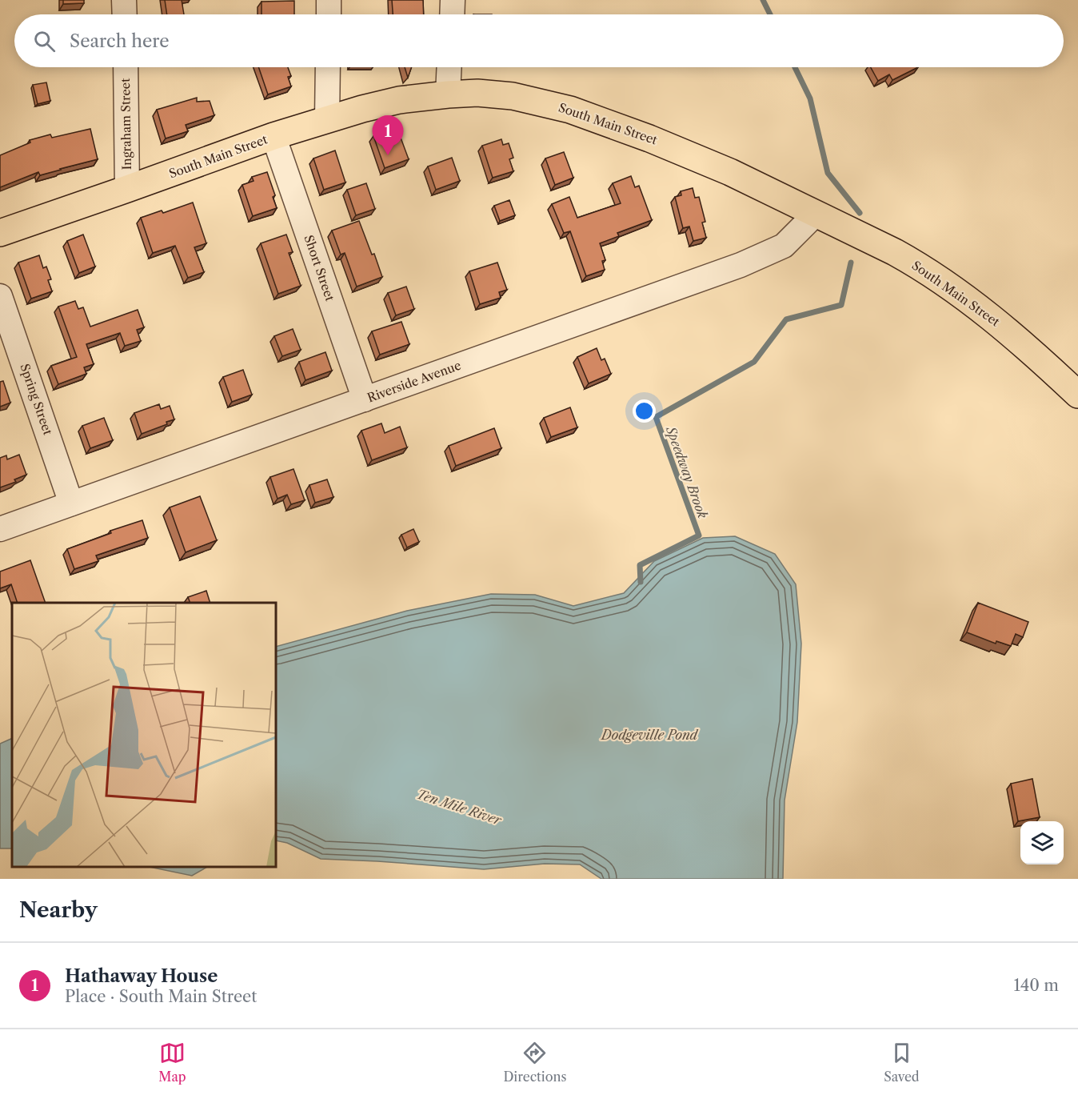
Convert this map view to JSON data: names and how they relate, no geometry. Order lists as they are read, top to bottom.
{
  "streets": {
    "main road": ["South Main Street"],
    "street": [
      "Ingraham Street",
      "Short Street",
      "Riverside Avenue",
      "Spring Street"
    ]
  },
  "crossings": [
    ["Ingraham Street", "South Main Street"],
    ["South Main Street", "Short Street"],
    ["South Main Street", "Riverside Avenue"],
    ["Short Street", "Riverside Avenue"],
    ["Riverside Avenue", "Spring Street"]
  ],
  "water": ["Speedway Brook", "Dodgeville Pond", "Ten Mile River"],
  "page": {
    "search": "Search here",
    "pins": "1",
    "heading": "Nearby",
    "list": [
      {
        "mark": "1",
        "name": "Hathaway House",
        "note": "Place · South Main Street",
        "value": "140 m"
      }
    ],
    "nav": ["Map", "Directions", "Saved"]
  }
}
